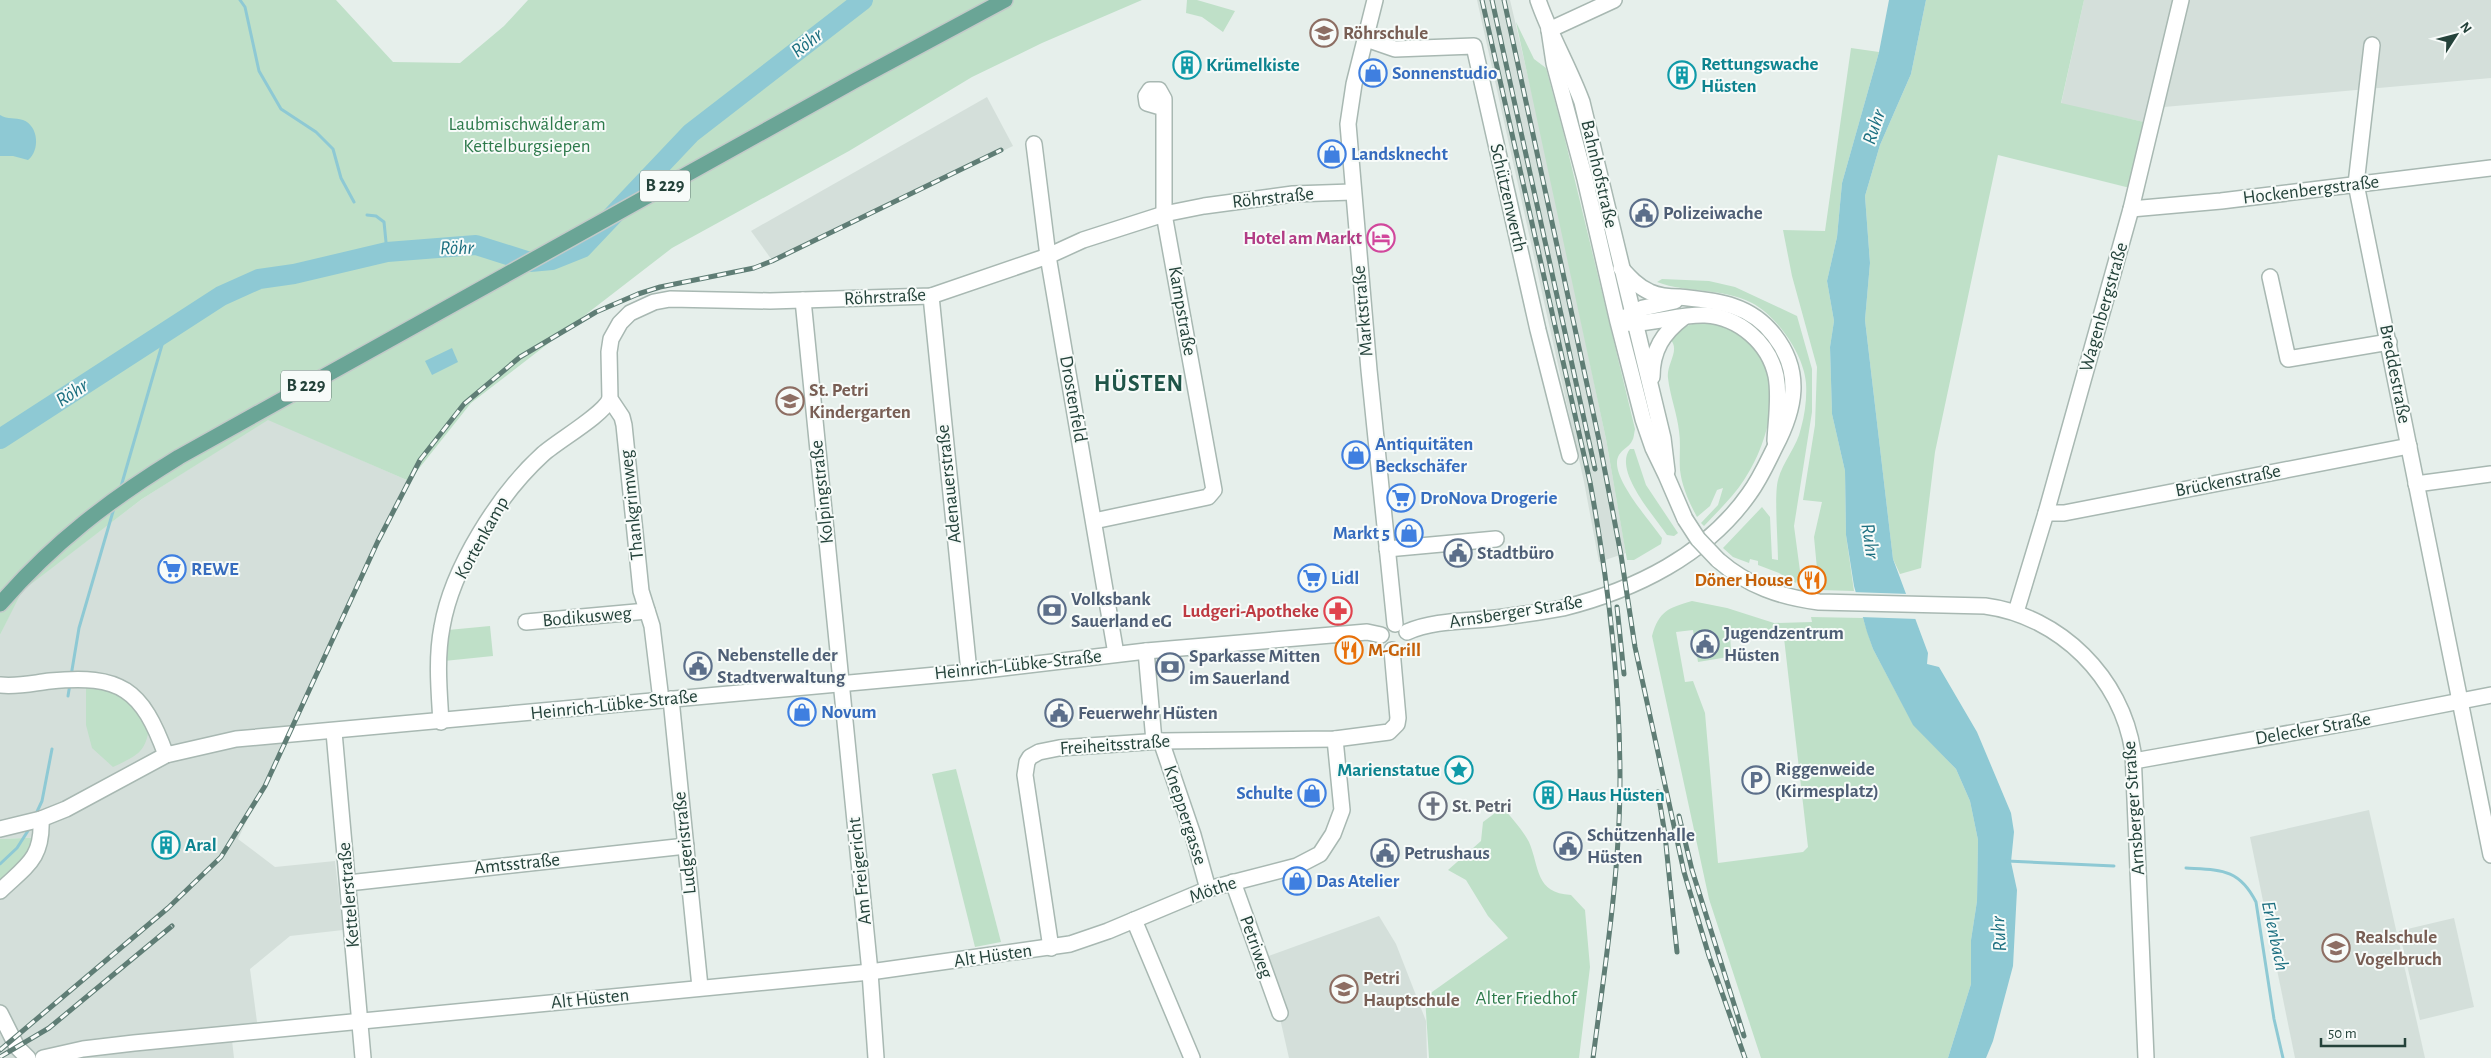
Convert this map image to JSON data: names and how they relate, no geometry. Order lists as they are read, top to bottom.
{
  "streets": {
    "main road": ["B 229"],
    "street": [
      "Bahnhofstraße",
      "Hockenbergstraße",
      "Röhrstraße",
      "Schützenwerth",
      "Wagenbergstraße",
      "Kampstraße",
      "Marktstraße",
      "Breddestraße",
      "Drostenfeld",
      "Brückenstraße",
      "Adenauerstraße",
      "Kolpingstraße",
      "Thankgrimweg",
      "Kortenkamp",
      "Arnsberger Straße",
      "Bodikusweg",
      "Heinrich-Lübke-Straße",
      "Delecker Straße",
      "Freiheitsstraße",
      "Kneppergasse",
      "Ludgeristraße",
      "Amtsstraße",
      "Am Freigericht",
      "Möthe",
      "Kettelerstraße",
      "Petriweg",
      "Alt Hüsten"
    ]
  },
  "crossings": [
    ["Bahnhofstraße", "Arnsberger Straße"],
    ["Hockenbergstraße", "Wagenbergstraße"],
    ["Hockenbergstraße", "Breddestraße"],
    ["Röhrstraße", "Kampstraße"],
    ["Röhrstraße", "Marktstraße"],
    ["Röhrstraße", "Drostenfeld"],
    ["Röhrstraße", "Adenauerstraße"],
    ["Röhrstraße", "Kolpingstraße"],
    ["Röhrstraße", "Thankgrimweg"],
    ["Schützenwerth", "Marktstraße"],
    ["Wagenbergstraße", "Brückenstraße"],
    ["Wagenbergstraße", "Arnsberger Straße"],
    ["Kampstraße", "Drostenfeld"],
    ["Marktstraße", "Arnsberger Straße"],
    ["Marktstraße", "Heinrich-Lübke-Straße"],
    ["Marktstraße", "Freiheitsstraße"],
    ["Breddestraße", "Brückenstraße"],
    ["Breddestraße", "Delecker Straße"],
    ["Drostenfeld", "Heinrich-Lübke-Straße"],
    ["Adenauerstraße", "Heinrich-Lübke-Straße"],
    ["Kolpingstraße", "Heinrich-Lübke-Straße"],
    ["Kolpingstraße", "Am Freigericht"],
    ["Thankgrimweg", "Kortenkamp"],
    ["Thankgrimweg", "Bodikusweg"],
    ["Thankgrimweg", "Heinrich-Lübke-Straße"],
    ["Thankgrimweg", "Ludgeristraße"],
    ["Kortenkamp", "Heinrich-Lübke-Straße"],
    ["Arnsberger Straße", "Heinrich-Lübke-Straße"],
    ["Arnsberger Straße", "Delecker Straße"],
    ["Arnsberger Straße", "Freiheitsstraße"],
    ["Heinrich-Lübke-Straße", "Freiheitsstraße"],
    ["Heinrich-Lübke-Straße", "Kneppergasse"],
    ["Heinrich-Lübke-Straße", "Ludgeristraße"],
    ["Heinrich-Lübke-Straße", "Am Freigericht"],
    ["Heinrich-Lübke-Straße", "Kettelerstraße"],
    ["Freiheitsstraße", "Kneppergasse"],
    ["Freiheitsstraße", "Möthe"],
    ["Freiheitsstraße", "Alt Hüsten"],
    ["Kneppergasse", "Möthe"],
    ["Ludgeristraße", "Amtsstraße"],
    ["Ludgeristraße", "Alt Hüsten"],
    ["Amtsstraße", "Kettelerstraße"],
    ["Am Freigericht", "Alt Hüsten"],
    ["Möthe", "Petriweg"],
    ["Möthe", "Alt Hüsten"],
    ["Kettelerstraße", "Alt Hüsten"]
  ],
  "districts": ["HÜSTEN"],
  "water": ["Röhr", "Ruhr", "Erlenbach"],
  "parks": ["Laubmischwälder am Kettelburgsiepen", "Alter Friedhof"],
  "places": {
    "school or university": [
      "Röhrschule",
      "St. Petri Kindergarten",
      "Realschule Vogelbruch",
      "Petri Hauptschule"
    ],
    "building": [
      "Krümelkiste",
      "Rettungswache Hüsten",
      "Haus Hüsten",
      "Aral"
    ],
    "shop": [
      "Sonnenstudio",
      "Landsknecht",
      "Antiquitäten Beckschäfer",
      "Markt 5",
      "Novum",
      "Schulte",
      "Das Atelier"
    ],
    "public building": [
      "Polizeiwache",
      "Stadtbüro",
      "Jugendzentrum Hüsten",
      "Nebenstelle der Stadtverwaltung",
      "Feuerwehr Hüsten",
      "Schützenhalle Hüsten",
      "Petrushaus"
    ],
    "hotel": ["Hotel am Markt"],
    "supermarket": ["DroNova Drogerie", "REWE", "Lidl"],
    "restaurant": ["Döner House", "M-Grill"],
    "bank": ["Volksbank Sauerland eG", "Sparkasse Mitten im Sauerland"],
    "pharmacy": ["Ludgeri-Apotheke"],
    "place": ["Marienstatue"],
    "parking": ["Riggenweide (Kirmesplatz)"],
    "church": ["St. Petri"]
  },
  "scale_bar": "50 m",
  "north": "top right"
}
